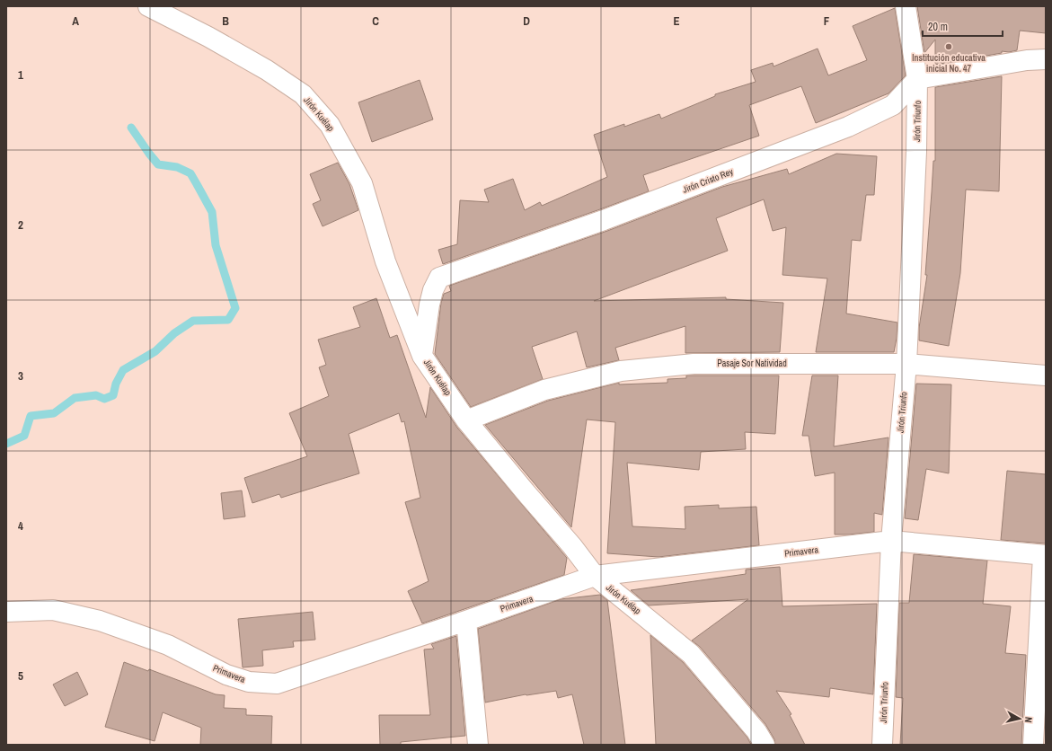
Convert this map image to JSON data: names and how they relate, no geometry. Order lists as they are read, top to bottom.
{
  "streets": {
    "street": [
      "Jirón Kuélap",
      "Jirón Triunfo",
      "Jirón Cristo Rey",
      "Pasaje Sor Natividad",
      "Primavera"
    ]
  },
  "crossings": [
    ["Jirón Kuélap", "Jirón Cristo Rey"],
    ["Jirón Kuélap", "Pasaje Sor Natividad"],
    ["Jirón Kuélap", "Primavera"],
    ["Jirón Triunfo", "Jirón Cristo Rey"],
    ["Jirón Triunfo", "Pasaje Sor Natividad"],
    ["Jirón Triunfo", "Primavera"]
  ],
  "places": ["Institución educativa inicial No. 47"],
  "scale_bar": "20 m",
  "north": "right",
  "grid": {
    "columns": [
      "A",
      "B",
      "C",
      "D",
      "E",
      "F"
    ],
    "rows": [
      "1",
      "2",
      "3",
      "4",
      "5"
    ]
  }
}
